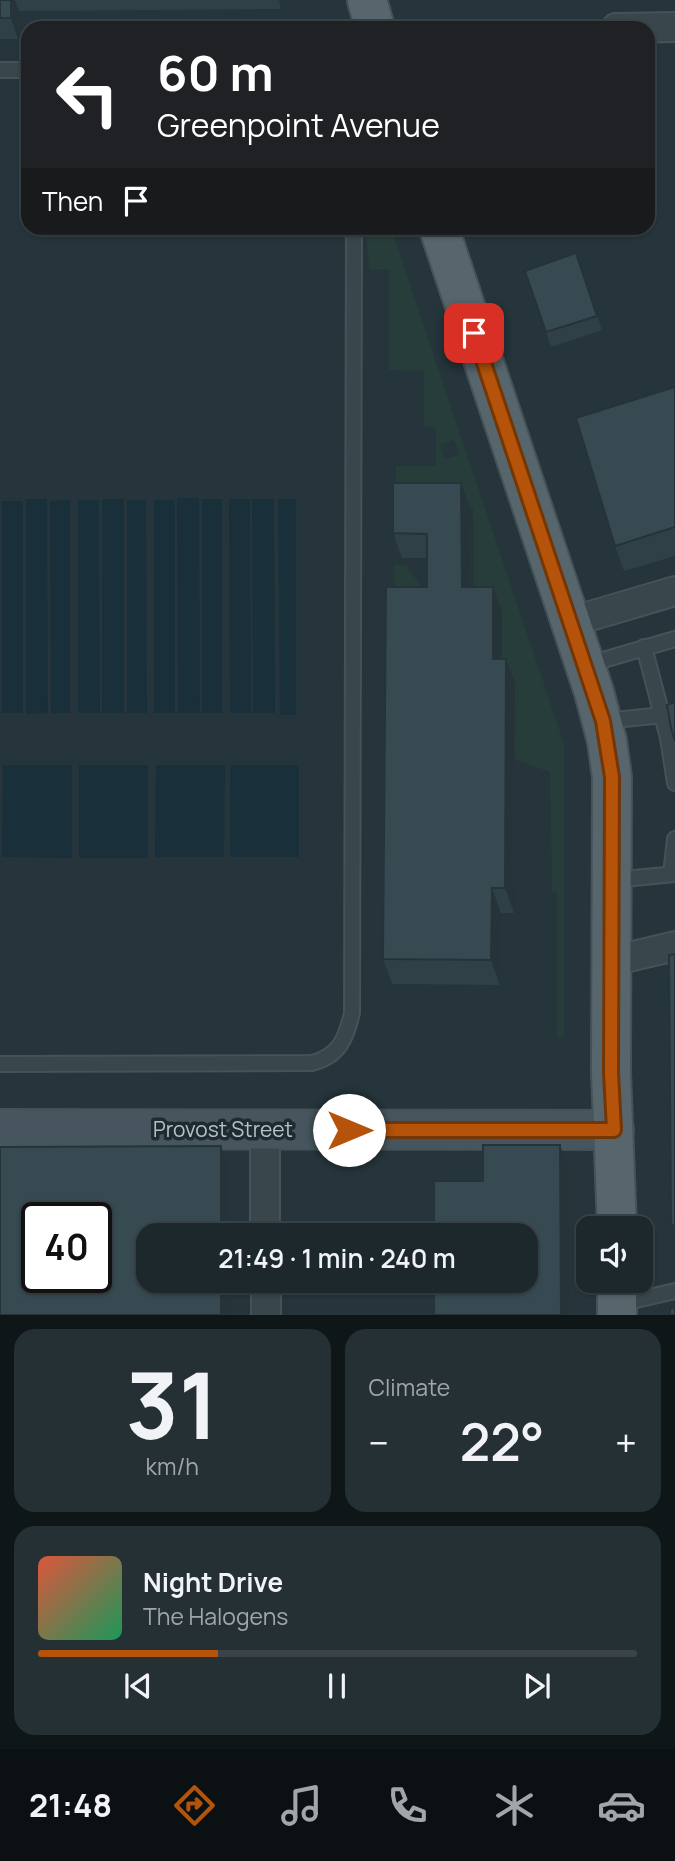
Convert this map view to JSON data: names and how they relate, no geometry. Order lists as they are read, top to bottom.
{
  "streets": {
    "street": ["Provost Street"]
  },
  "page": {
    "turn": ["60 m", "Greenpoint Avenue"],
    "then": "Then",
    "limit": "40",
    "trip": "21:49 · 1 min · 240 m",
    "tile": [
      ["31", "km/h"],
      "Climate"
    ],
    "heat": ["−", "22°", "+"],
    "song": ["Night Drive", "The Halogens"],
    "tabs": "21:48"
  }
}
